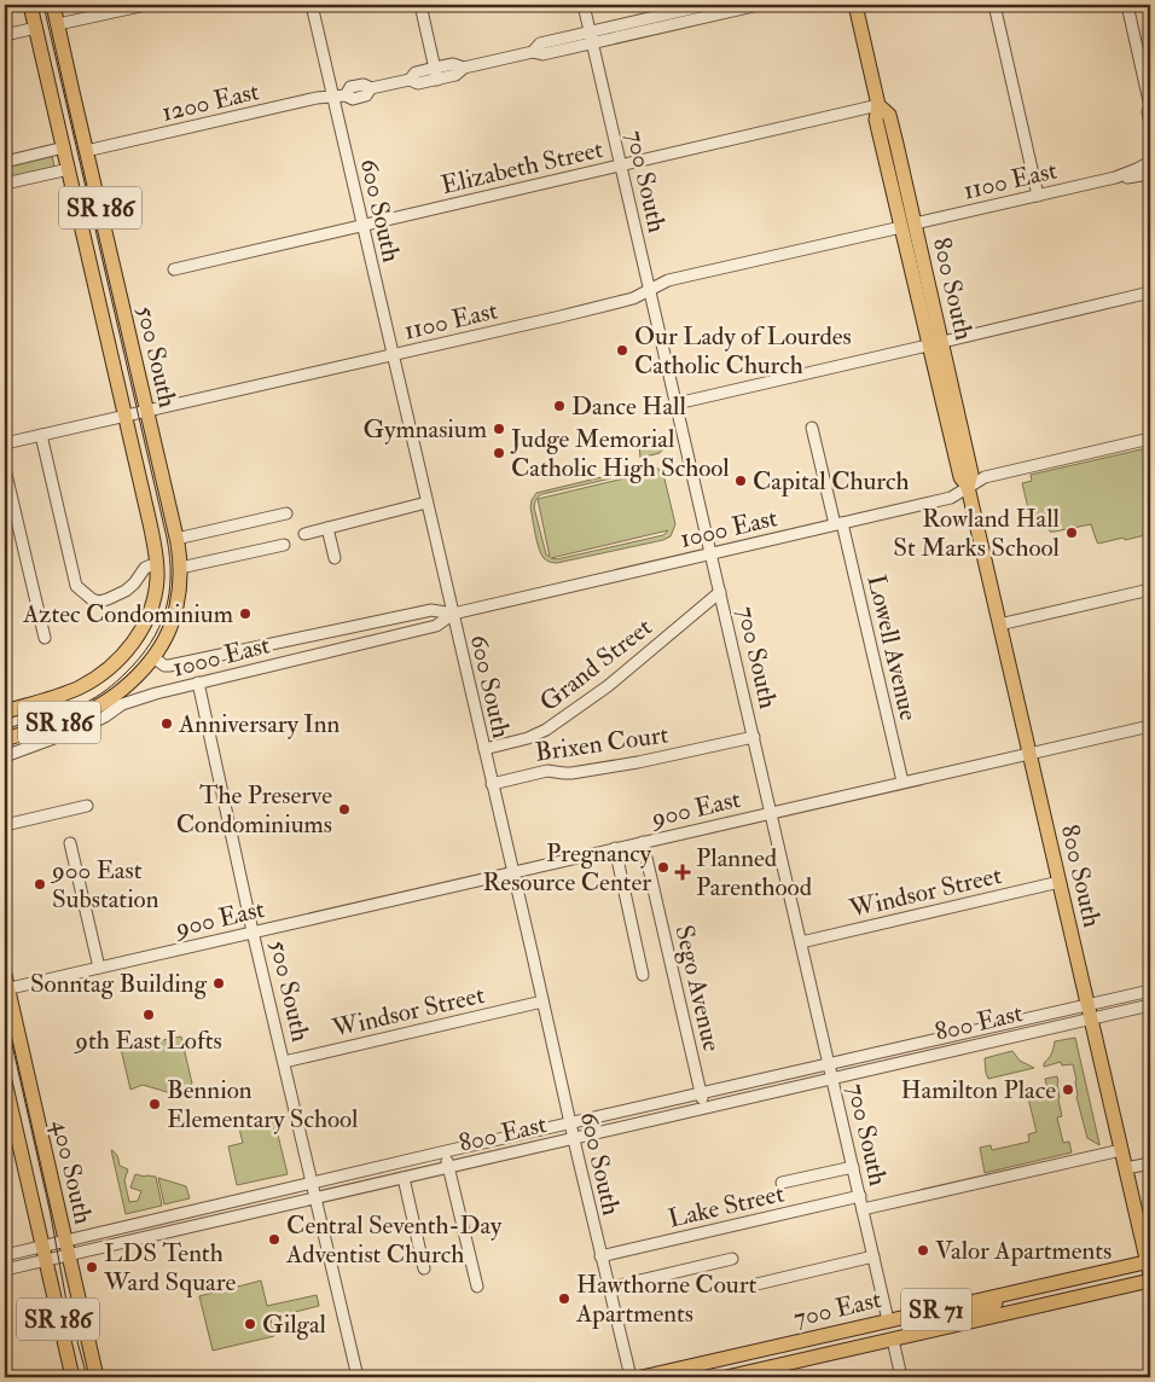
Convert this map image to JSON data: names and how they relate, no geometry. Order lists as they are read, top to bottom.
{
  "streets": {
    "main road": [
      "SR 186",
      "800 South",
      "500 South",
      "400 South",
      "700 East",
      "SR 71"
    ],
    "street": [
      "1200 East",
      "Elizabeth Street",
      "1100 East",
      "700 South",
      "600 South",
      "1000 East",
      "Lowell Avenue",
      "Grand Street",
      "Brixen Court",
      "900 East",
      "Windsor Street",
      "Sego Avenue",
      "800 East",
      "Lake Street"
    ]
  },
  "crossings": [
    ["1200 East", "700 South"],
    ["1200 East", "600 South"],
    ["1200 East", "500 South"],
    ["Elizabeth Street", "700 South"],
    ["Elizabeth Street", "600 South"],
    ["Elizabeth Street", "800 South"],
    ["1100 East", "700 South"],
    ["1100 East", "600 South"],
    ["1100 East", "800 South"],
    ["1100 East", "500 South"],
    ["700 South", "1000 East"],
    ["700 South", "Grand Street"],
    ["700 South", "Brixen Court"],
    ["700 South", "900 East"],
    ["700 South", "Windsor Street"],
    ["700 South", "800 East"],
    ["700 South", "Lake Street"],
    ["700 South", "700 East"],
    ["600 South", "1000 East"],
    ["600 South", "Grand Street"],
    ["600 South", "Brixen Court"],
    ["600 South", "900 East"],
    ["600 South", "Windsor Street"],
    ["600 South", "800 East"],
    ["600 South", "Lake Street"],
    ["800 South", "1000 East"],
    ["800 South", "900 East"],
    ["800 South", "Windsor Street"],
    ["800 South", "800 East"],
    ["800 South", "700 East"],
    ["500 South", "1000 East"],
    ["500 South", "900 East"],
    ["500 South", "Windsor Street"],
    ["500 South", "800 East"],
    ["1000 East", "Lowell Avenue"],
    ["Lowell Avenue", "900 East"],
    ["900 East", "Sego Avenue"],
    ["900 East", "400 South"],
    ["Sego Avenue", "800 East"],
    ["800 East", "400 South"]
  ],
  "places": {
    "other": [
      "Our Lady of Lourdes Catholic Church",
      "Dance Hall",
      "Gymnasium",
      "Judge Memorial Catholic High School",
      "Capital Church",
      "Rowland Hall St Marks School",
      "Aztec Condominium",
      "Anniversary Inn",
      "The Preserve Condominiums",
      "Pregnancy Resource Center",
      "900 East Substation",
      "Sonntag Building",
      "9th East Lofts",
      "Hamilton Place",
      "Bennion Elementary School",
      "Central Seventh-Day Adventist Church",
      "Valor Apartments",
      "LDS Tenth Ward Square",
      "Hawthorne Court Apartments",
      "Gilgal"
    ],
    "health": ["Planned Parenthood"]
  }
}
